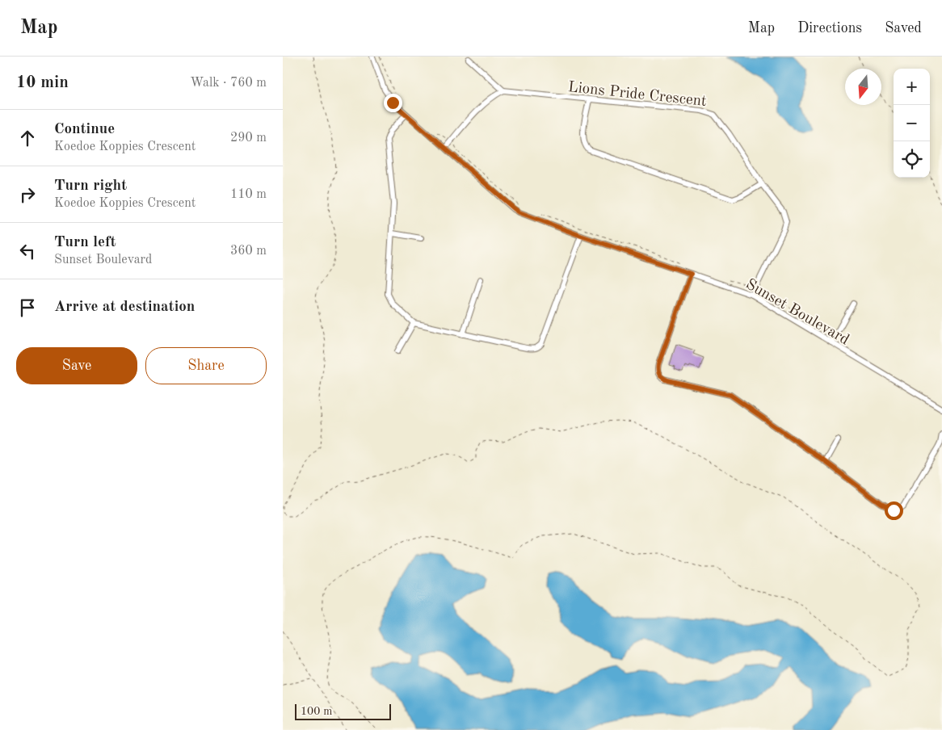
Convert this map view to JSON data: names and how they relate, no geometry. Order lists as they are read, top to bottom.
{
  "streets": {
    "street": ["Lions Pride Crescent", "Sunset Boulevard"]
  },
  "crossings": [
    ["Lions Pride Crescent", "Sunset Boulevard"]
  ],
  "scale_bar": "100 m",
  "north": "bottom",
  "page": {
    "header": "Map",
    "nav": ["Map", "Directions", "Saved"],
    "heading": ["10 min", "Walk · 760 m"],
    "map_buttons": ["+", "−"],
    "list": [
      ["Continue", "Koedoe Koppies Crescent", "290 m"],
      ["Turn right", "Koedoe Koppies Crescent", "110 m"],
      ["Turn left", "Sunset Boulevard", "360 m"],
      "Arrive at destination"
    ],
    "buttons": ["Save", "Share"],
    "scale": "100 m"
  }
}
